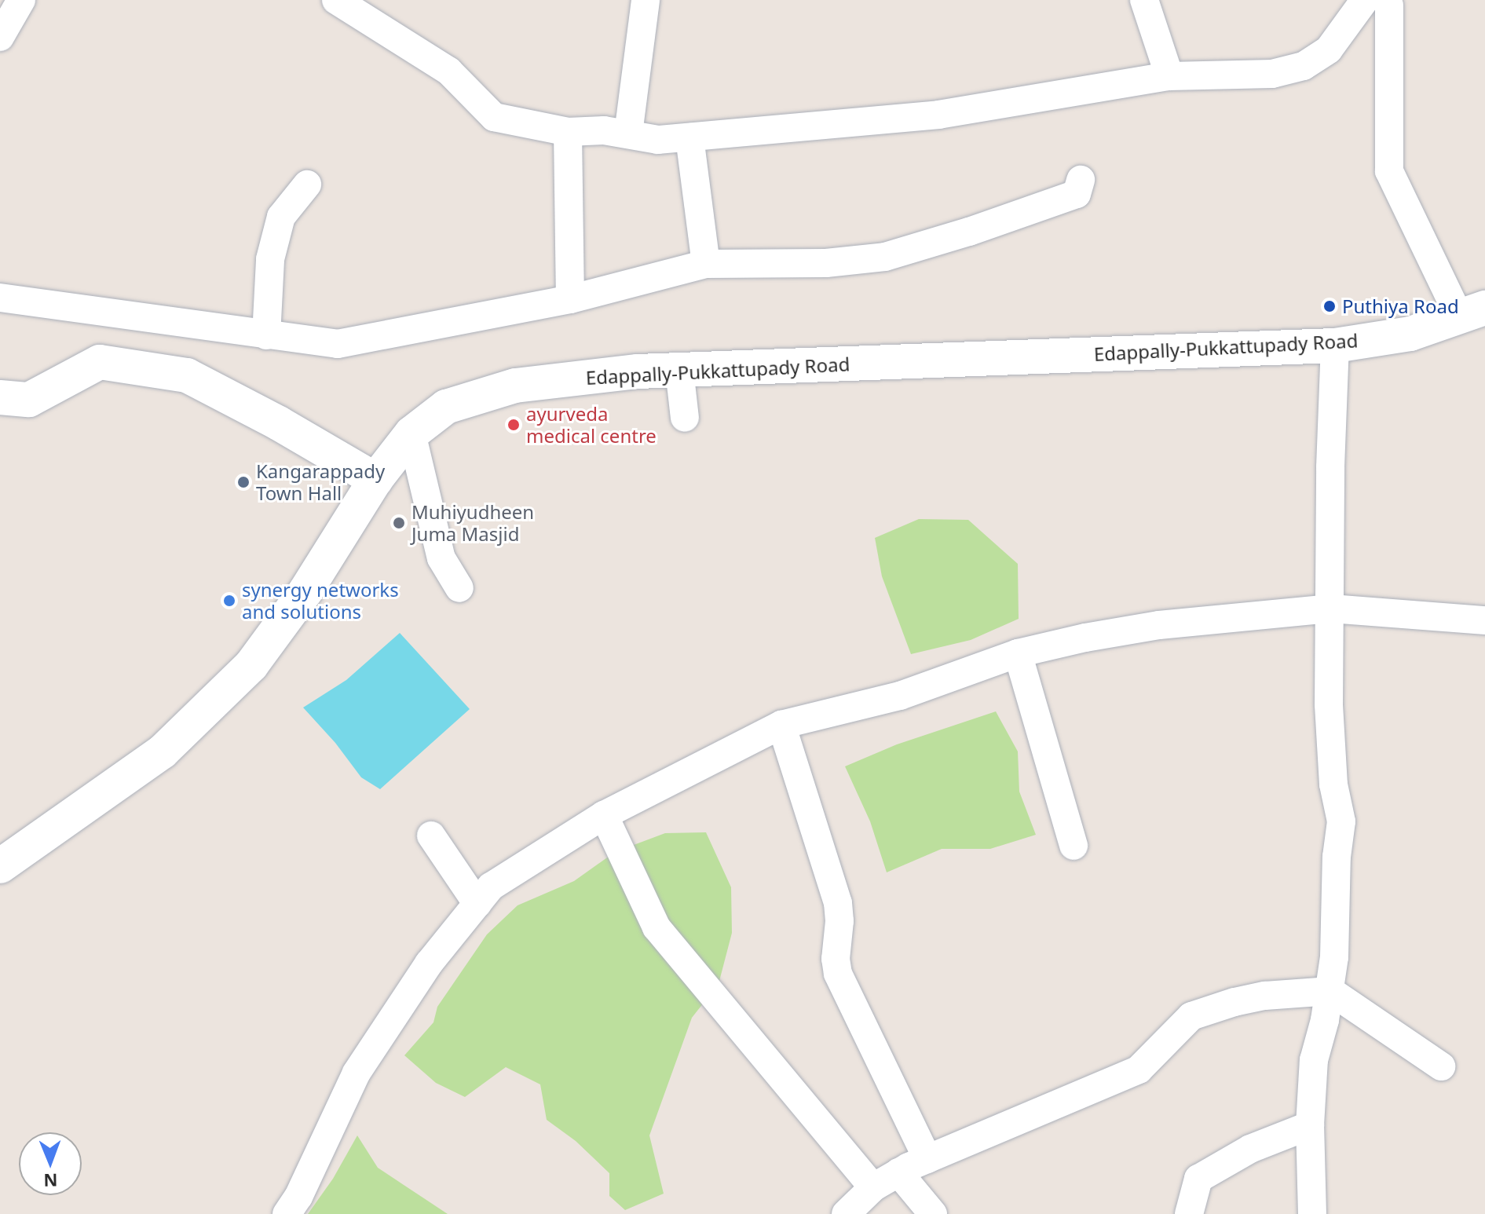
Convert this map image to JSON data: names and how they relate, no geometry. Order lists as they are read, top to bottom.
{
  "streets": {
    "main road": ["Edappally-Pukkattupady Road"]
  },
  "places": [
    "Puthiya Road",
    "ayurveda medical centre",
    "Kangarappady Town Hall",
    "Muhiyudheen Juma Masjid",
    "synergy networks and solutions"
  ],
  "north": "bottom"
}
